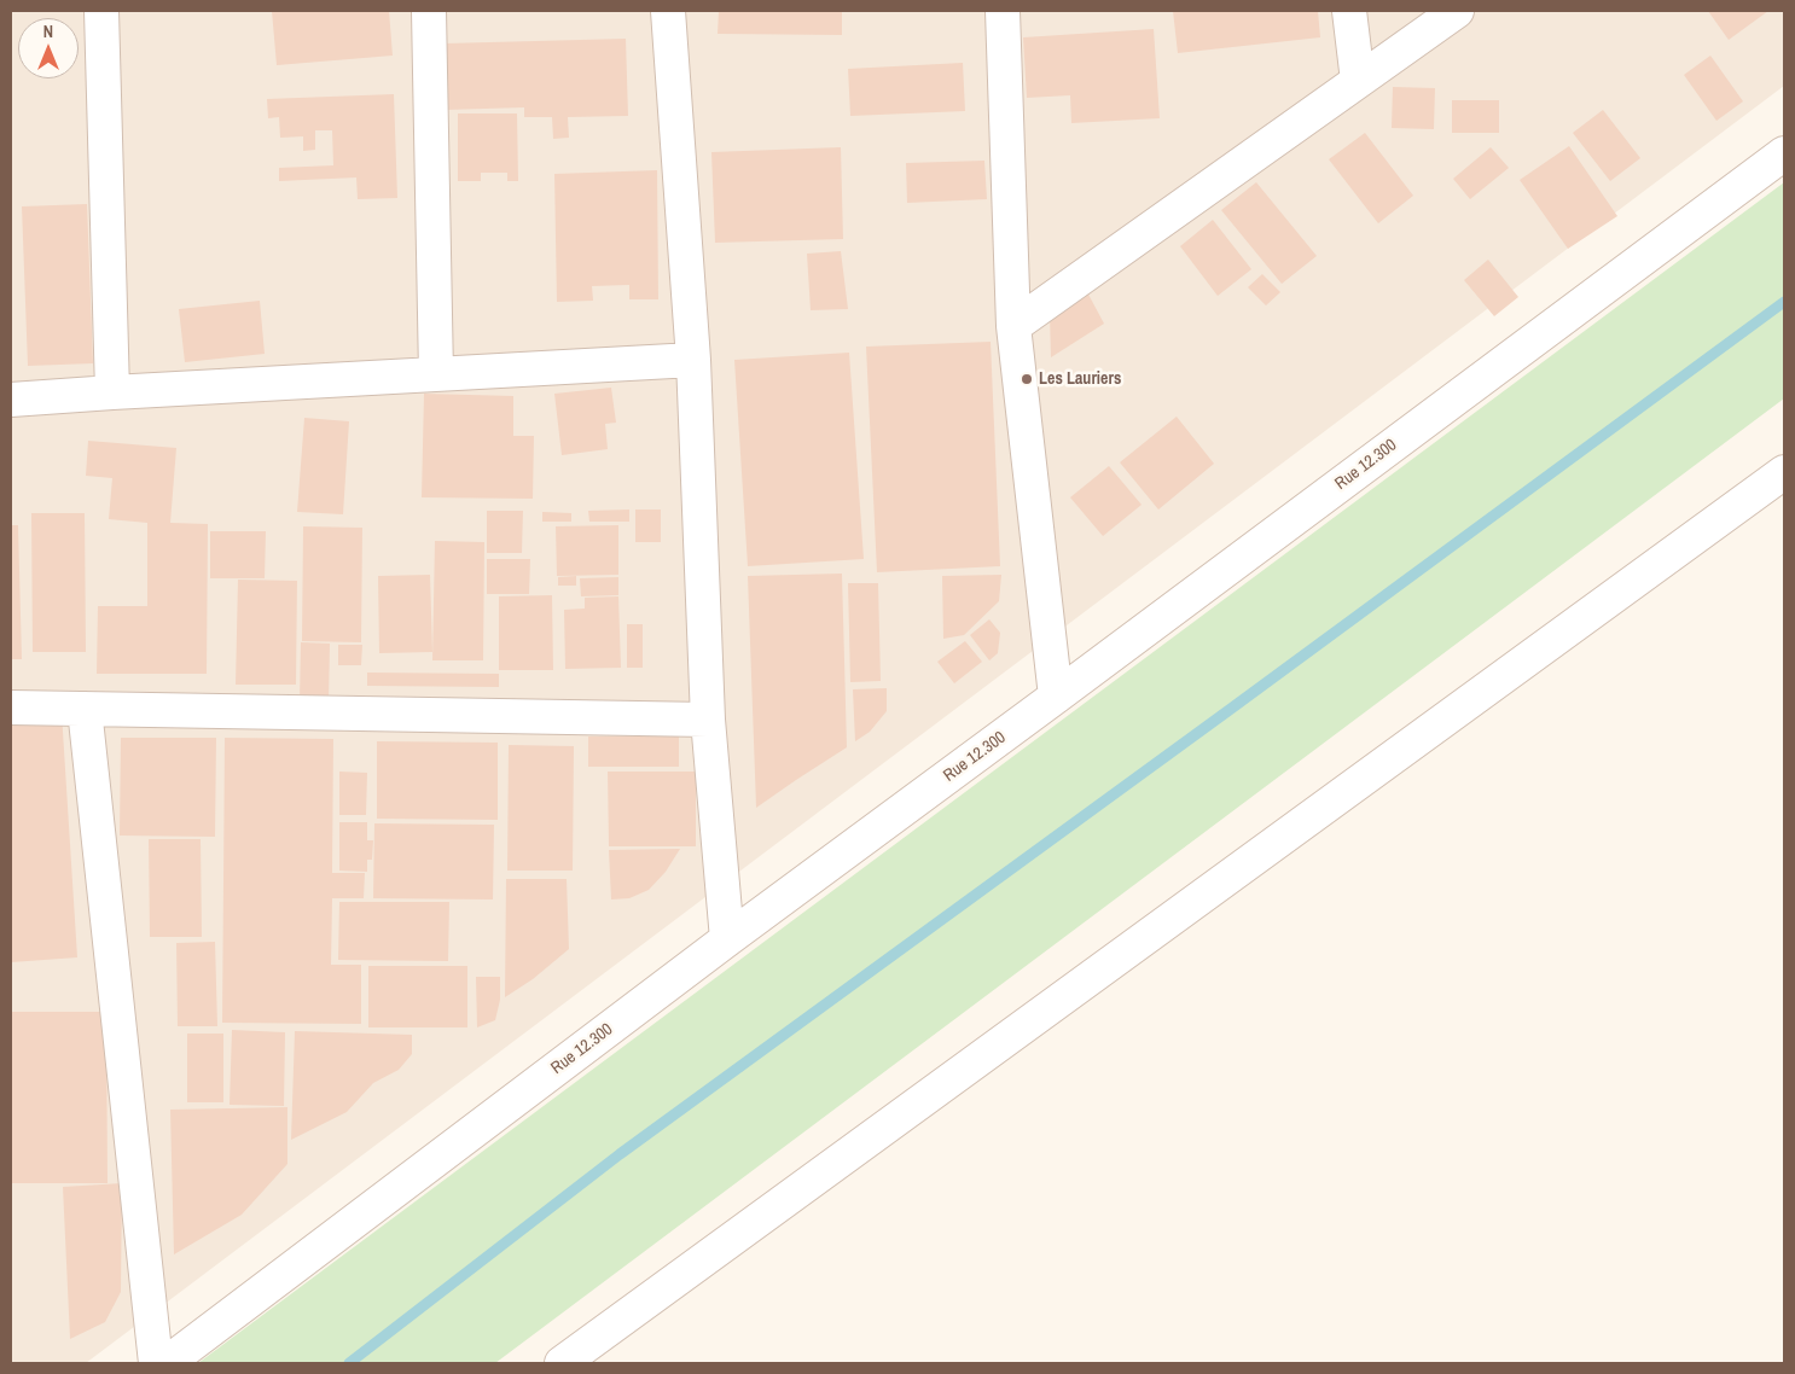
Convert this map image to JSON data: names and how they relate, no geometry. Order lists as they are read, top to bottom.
{
  "streets": {
    "street": ["Rue 12.300"]
  },
  "places": ["Les Lauriers"],
  "north": "top"
}
